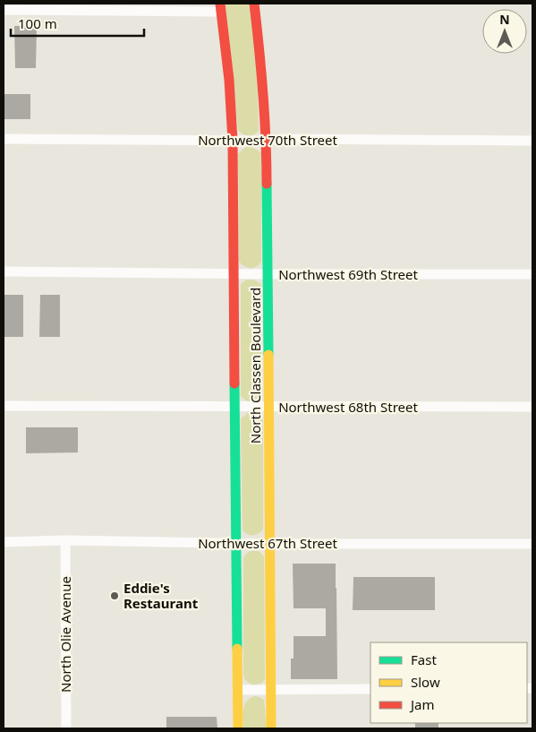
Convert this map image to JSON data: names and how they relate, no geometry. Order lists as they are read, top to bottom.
{
  "streets": {
    "street": [
      "Northwest 70th Street",
      "Northwest 69th Street",
      "North Classen Boulevard",
      "Northwest 68th Street",
      "Northwest 67th Street",
      "North Olie Avenue"
    ]
  },
  "crossings": [
    ["Northwest 70th Street", "North Classen Boulevard"],
    ["Northwest 69th Street", "North Classen Boulevard"],
    ["North Classen Boulevard", "Northwest 68th Street"],
    ["North Classen Boulevard", "Northwest 67th Street"],
    ["Northwest 67th Street", "North Olie Avenue"]
  ],
  "places": ["Eddie's Restaurant"],
  "legend": ["Fast", "Slow", "Jam"],
  "scale_bar": "100 m",
  "north": "top"
}
